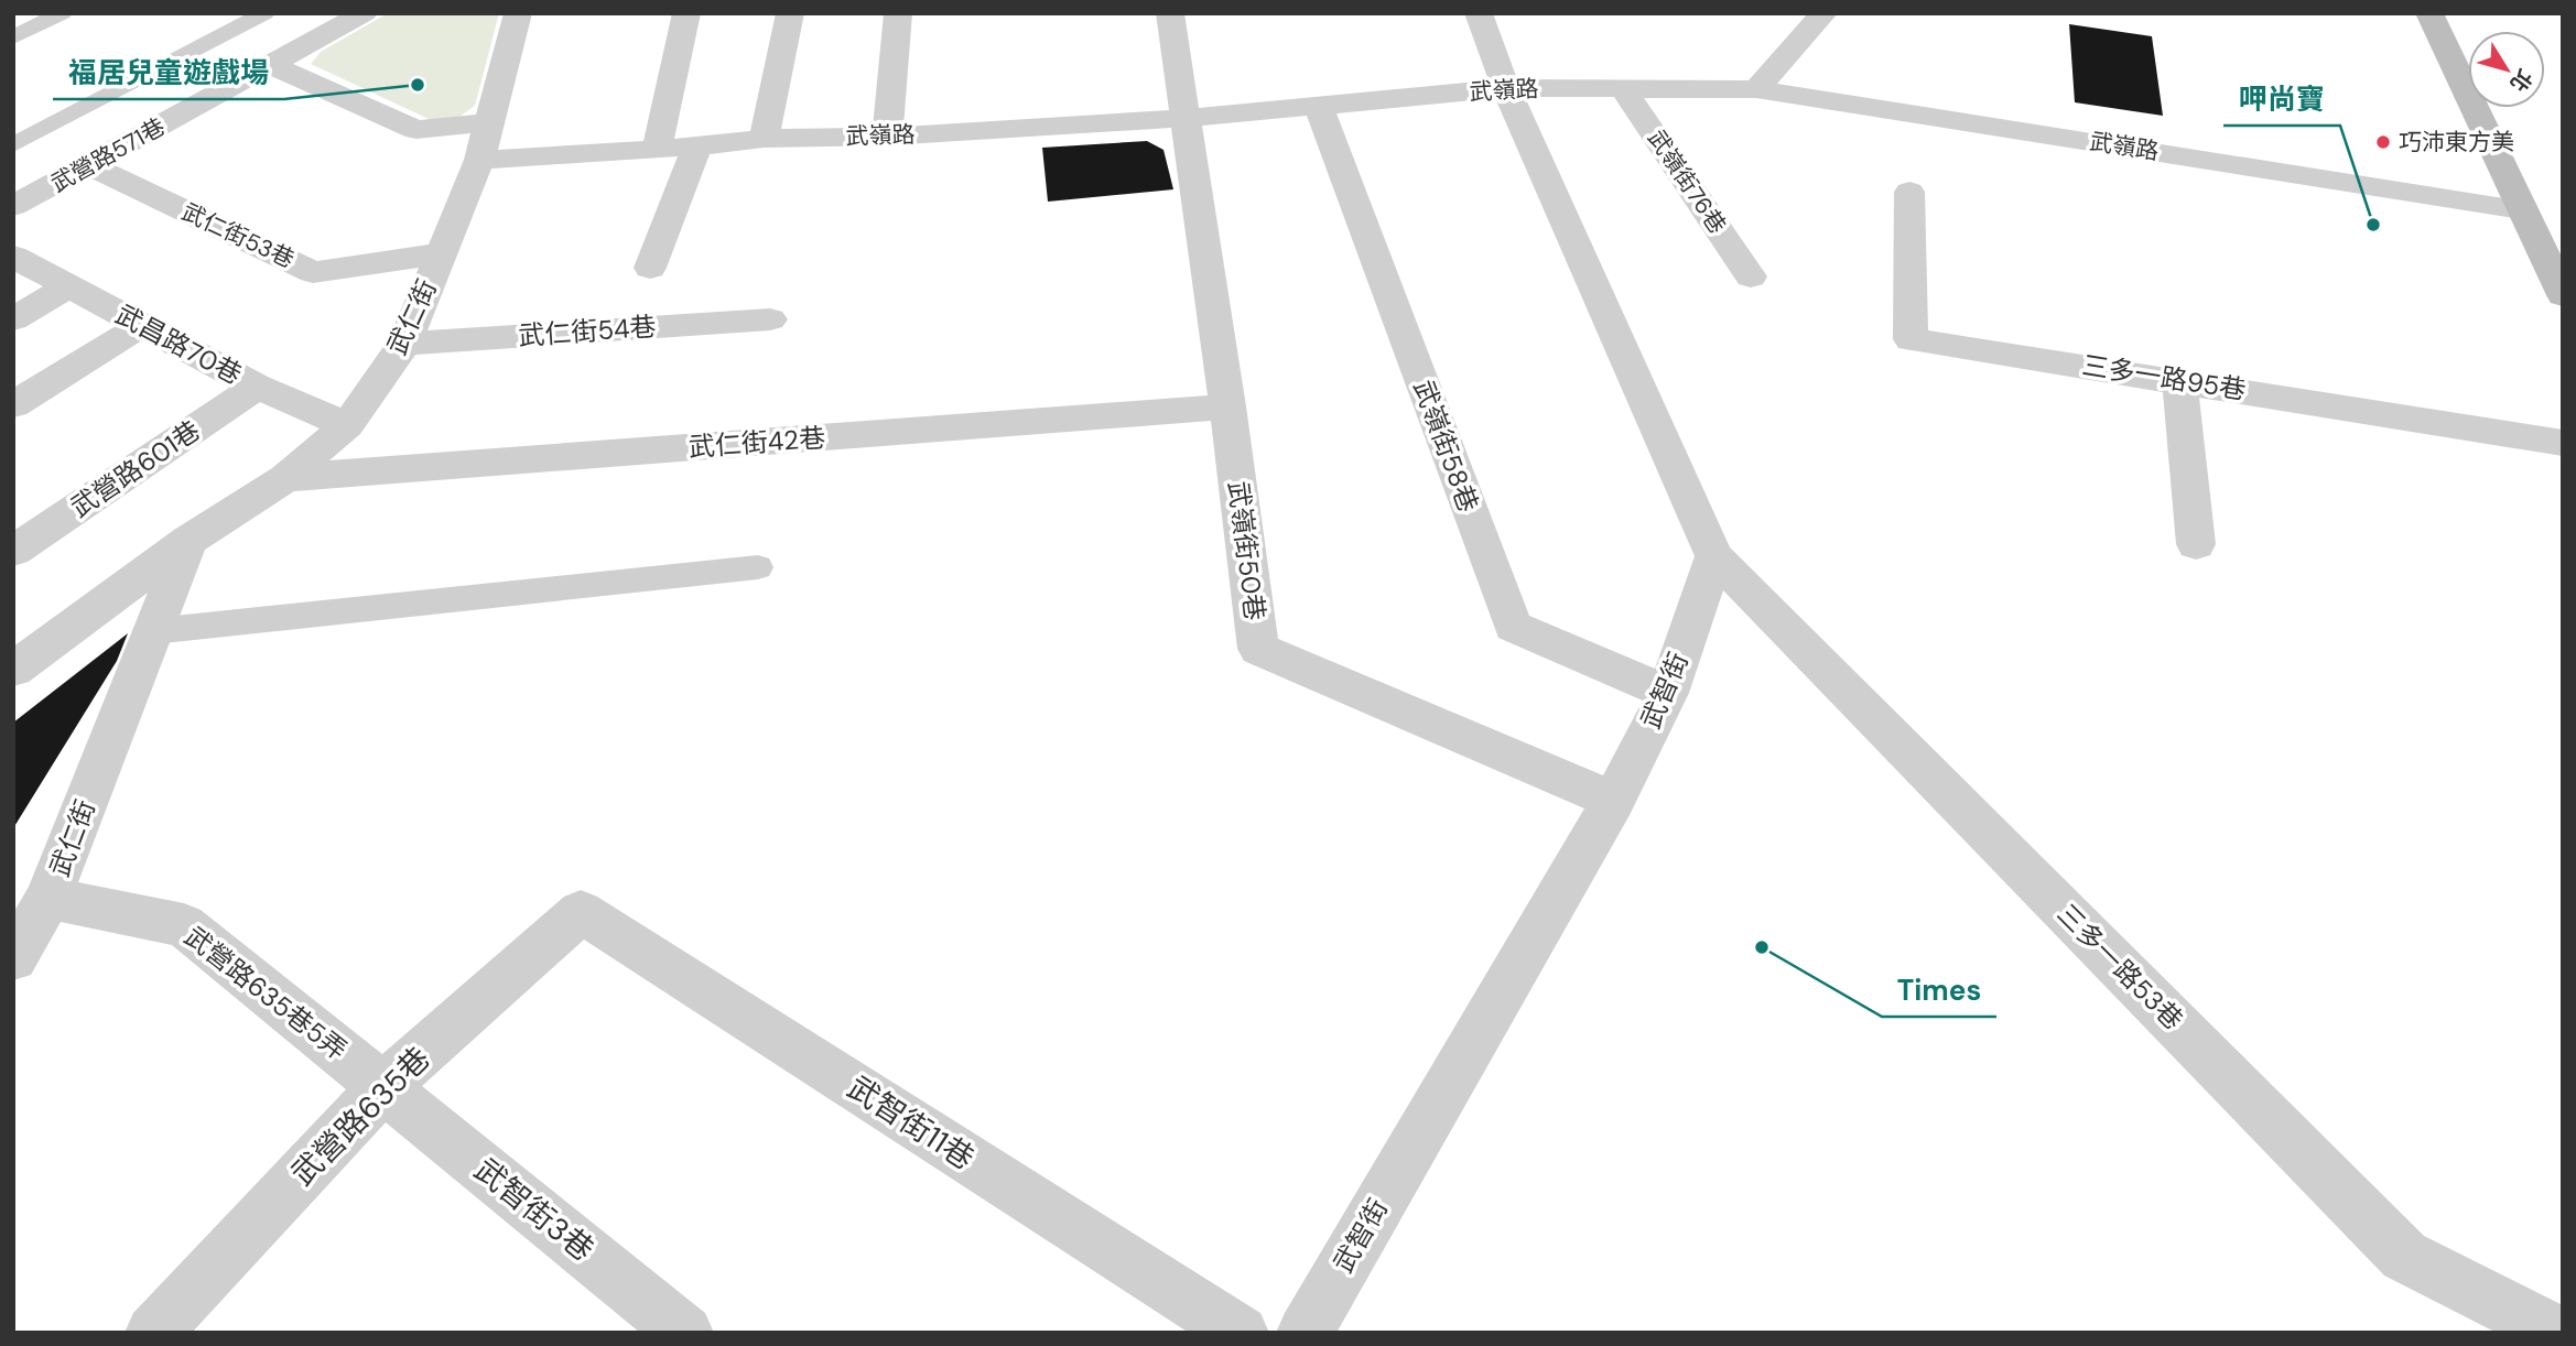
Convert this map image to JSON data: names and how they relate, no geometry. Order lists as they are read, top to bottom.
{
  "streets": {
    "street": [
      "武嶺路",
      "武營路571巷",
      "武嶺街76巷",
      "武仁街53巷",
      "武仁街",
      "武仁街54巷",
      "武昌路70巷",
      "三多一路95巷",
      "武仁街42巷",
      "武嶺街58巷",
      "武營路601巷",
      "武嶺街50巷",
      "武智街",
      "三多一路53巷",
      "武營路635巷5弄",
      "武營路635巷",
      "武智街11巷",
      "武智街3巷"
    ]
  },
  "crossings": [
    ["武嶺路", "武嶺街76巷"],
    ["武嶺路", "武仁街"],
    ["武嶺路", "武嶺街58巷"],
    ["武嶺路", "武嶺街50巷"],
    ["武營路571巷", "武仁街53巷"],
    ["武仁街53巷", "武仁街"],
    ["武仁街", "武仁街54巷"],
    ["武仁街", "武昌路70巷"],
    ["武仁街", "武仁街42巷"],
    ["武仁街", "武營路635巷5弄"],
    ["武昌路70巷", "武營路601巷"],
    ["武仁街42巷", "武嶺街50巷"],
    ["武嶺街58巷", "武智街"],
    ["武嶺街50巷", "武智街"],
    ["武智街", "三多一路53巷"],
    ["武營路635巷5弄", "武營路635巷"],
    ["武營路635巷5弄", "武智街3巷"],
    ["武營路635巷", "武智街11巷"],
    ["武營路635巷", "武智街3巷"]
  ],
  "places": [
    "福居兒童遊戲場",
    "巧沛東方美",
    "呷尚寶",
    "Times"
  ],
  "north": "bottom right"
}
